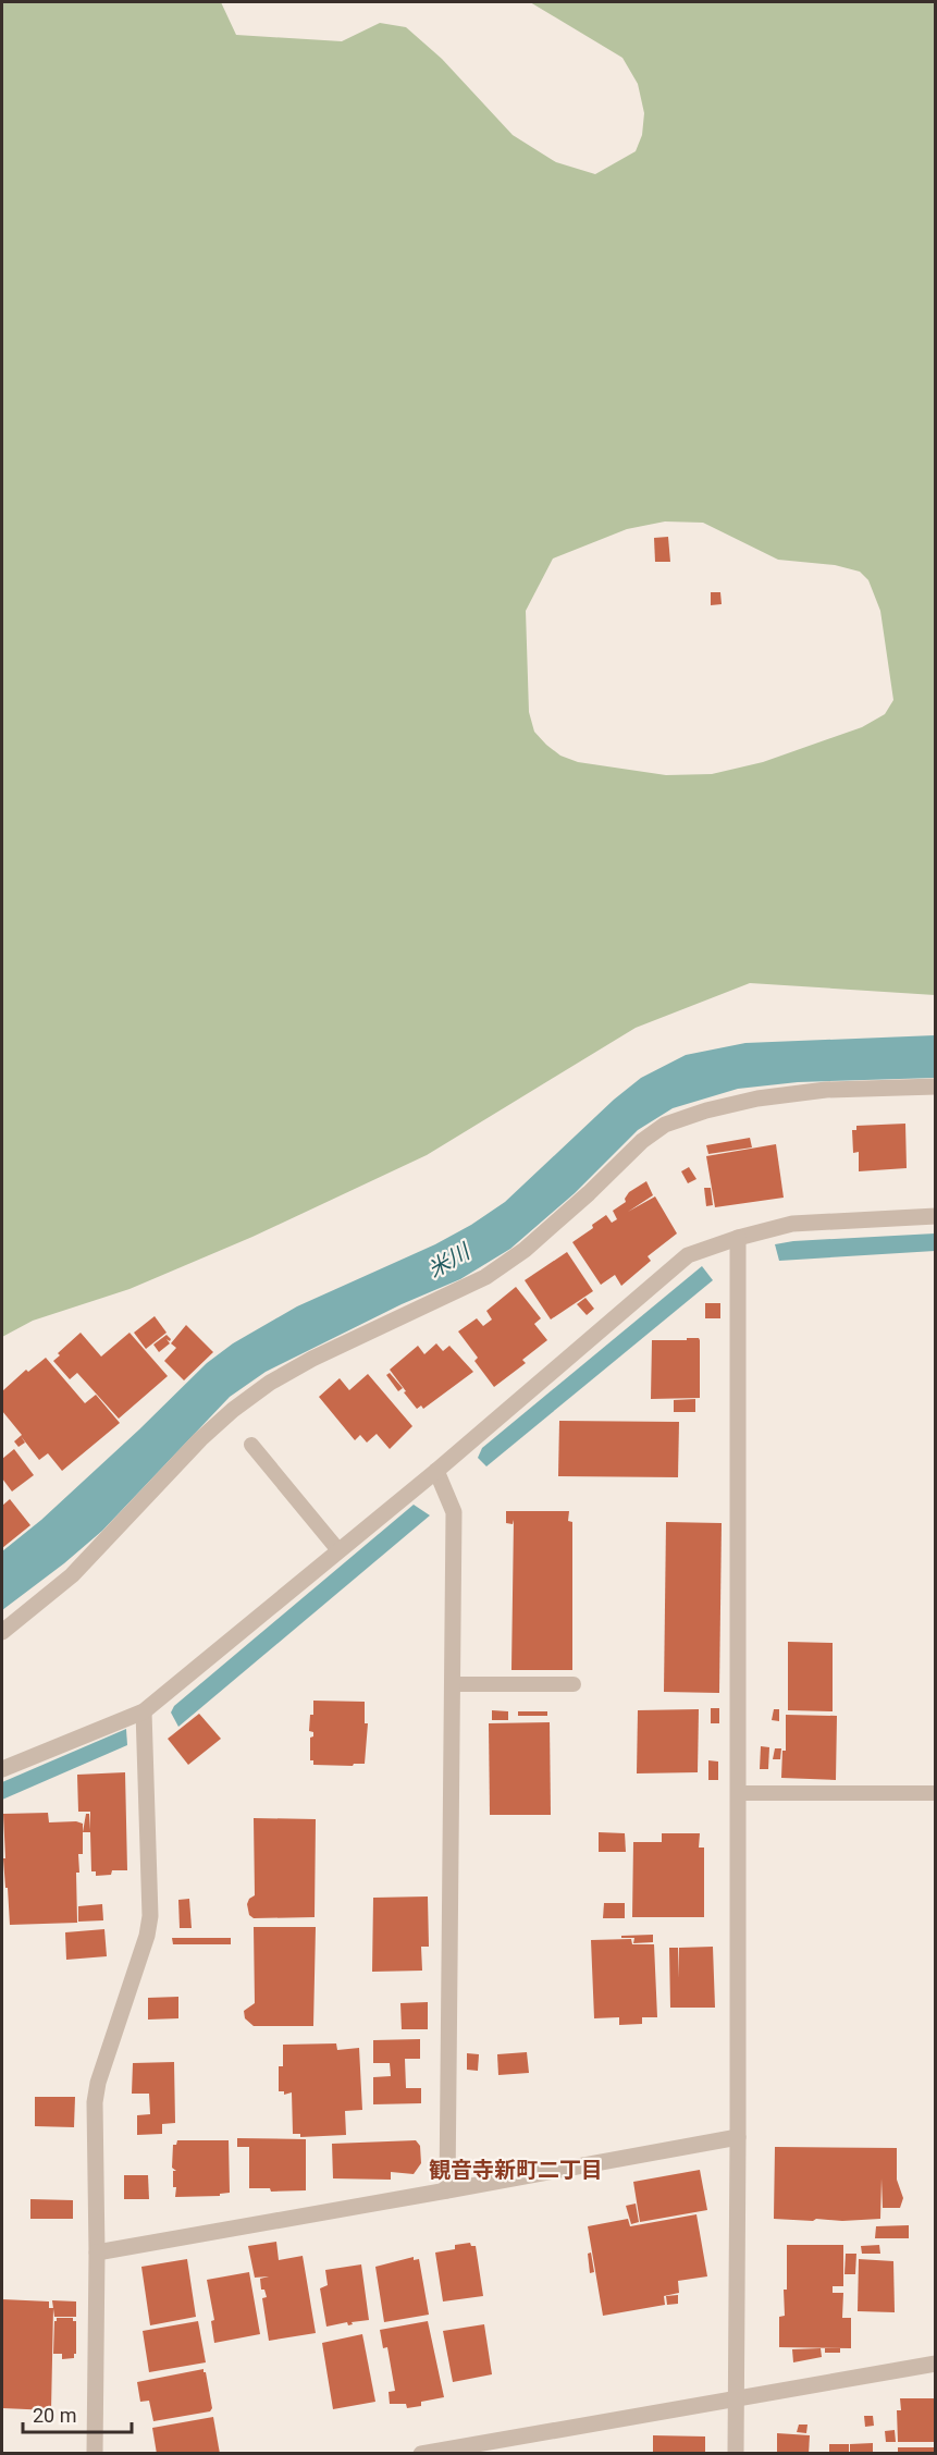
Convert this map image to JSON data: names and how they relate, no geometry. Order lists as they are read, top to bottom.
{
  "districts": ["観音寺新町二丁目"],
  "water": ["米川"],
  "scale_bar": "20 m"
}
